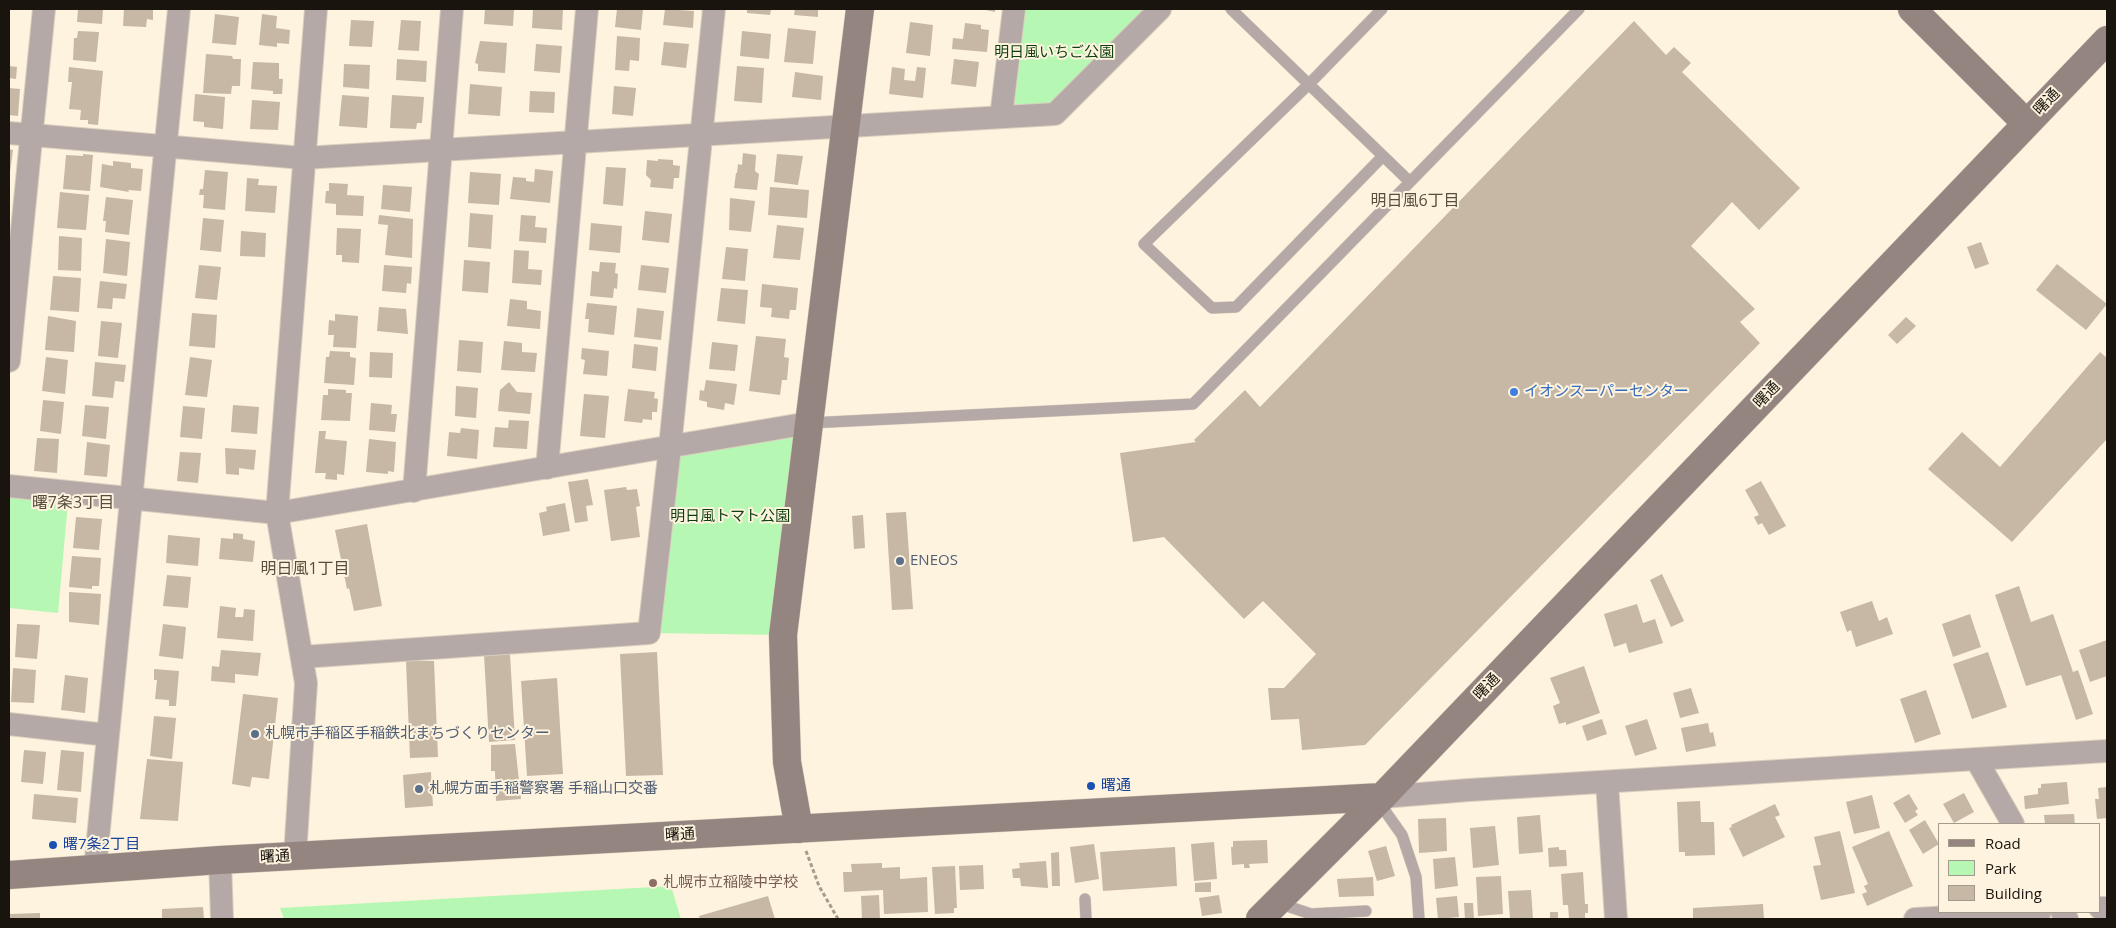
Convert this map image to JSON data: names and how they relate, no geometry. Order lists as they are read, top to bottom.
{
  "streets": {
    "street": ["曙通"]
  },
  "districts": ["明日風6丁目", "曙7条3丁目", "明日風1丁目"],
  "parks": ["明日風いちご公園", "明日風トマト公園"],
  "places": [
    "イオンスーパーセンター",
    "ENEOS",
    "札幌市手稲区手稲鉄北まちづくりセンター",
    "曙通",
    "札幌方面手稲警察署 手稲山口交番",
    "曙7条2丁目",
    "札幌市立稲陵中学校"
  ],
  "legend": ["Road", "Park", "Building"]
}
